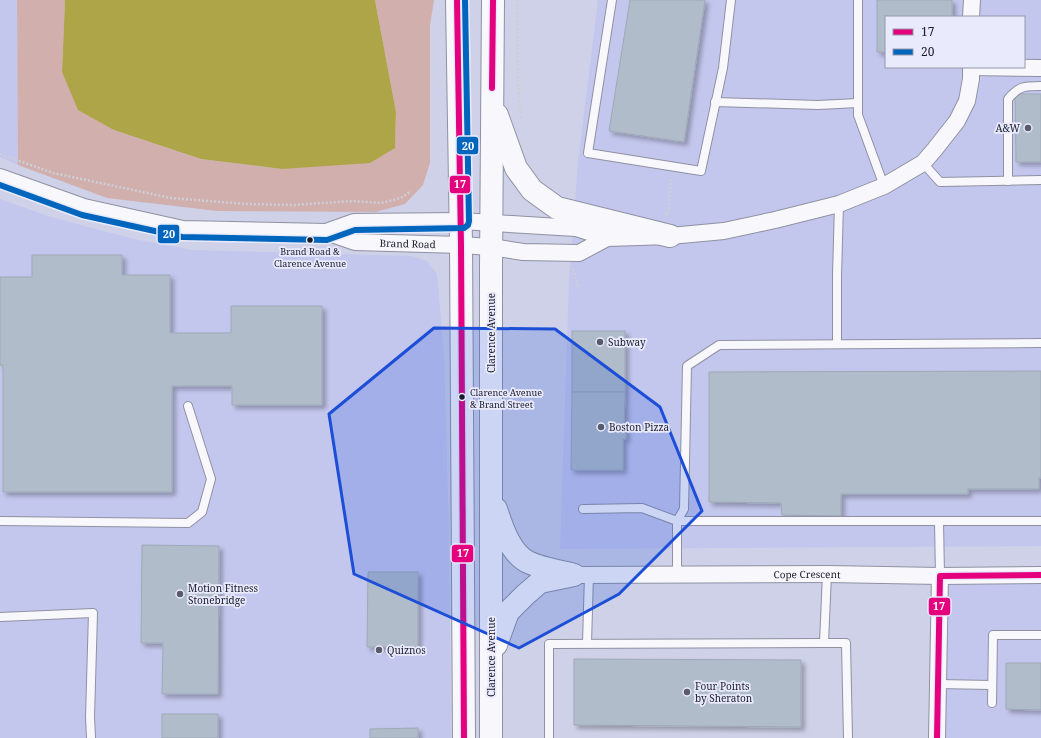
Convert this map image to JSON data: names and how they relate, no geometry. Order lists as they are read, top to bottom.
{
  "streets": {
    "main road": ["Clarence Avenue"],
    "street": ["Brand Road", "Cope Crescent"]
  },
  "crossings": [
    ["Brand Road", "Clarence Avenue"]
  ],
  "places": [
    "A&W",
    "Brand Road & Clarence Avenue",
    "Subway",
    "Clarence Avenue & Brand Street",
    "Boston Pizza",
    "Motion Fitness Stonebridge",
    "Quiznos",
    "Four Points by Sheraton"
  ],
  "lines": ["transit line 17", "transit line 20"],
  "legend": ["17", "20"]
}
